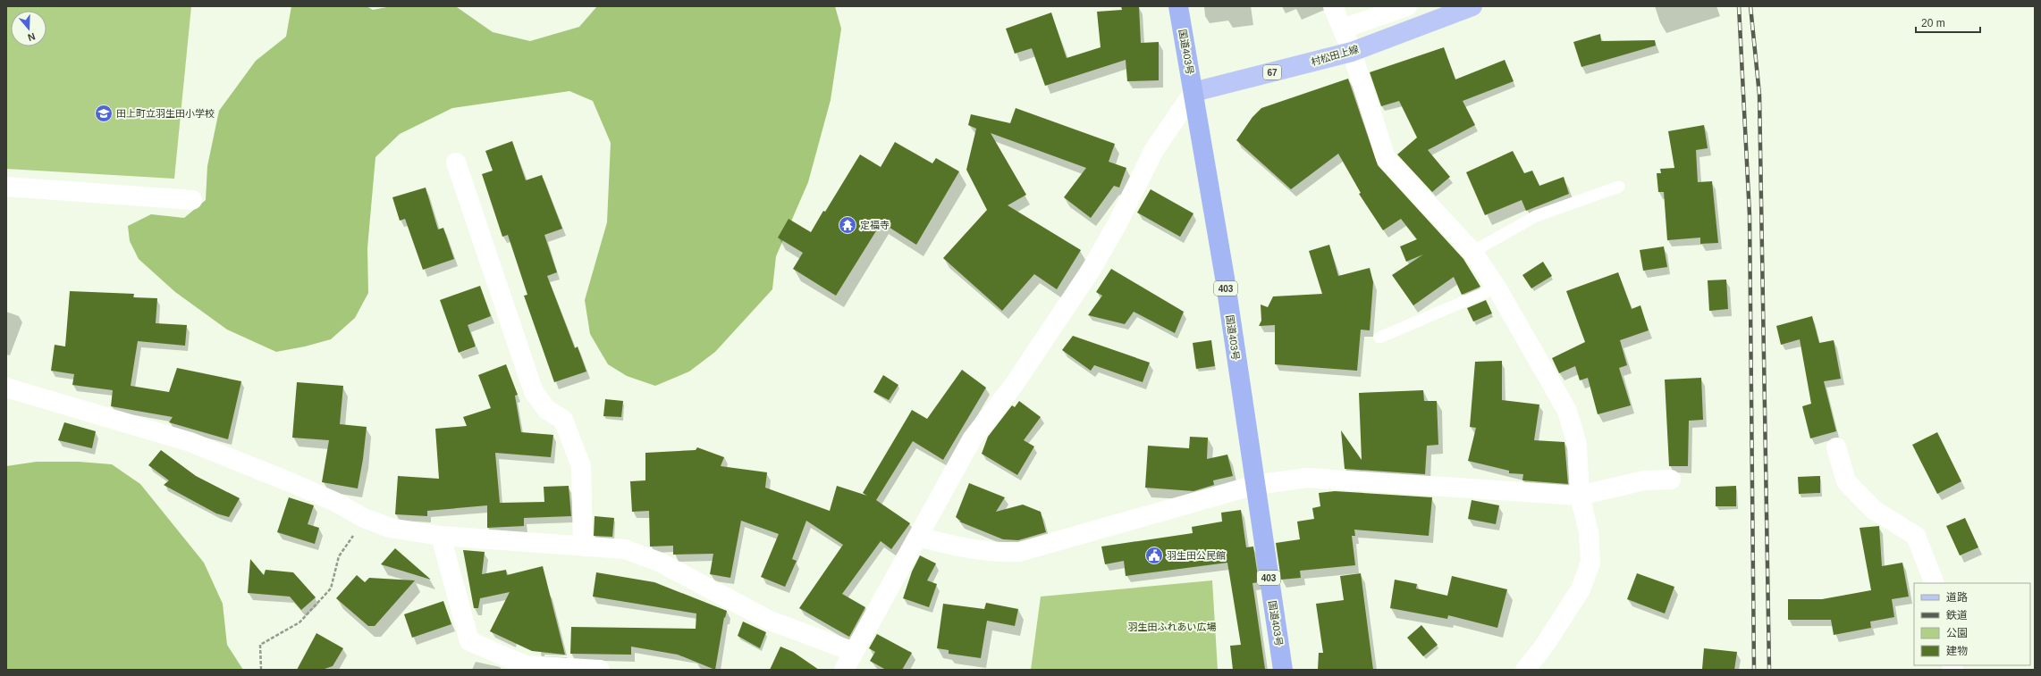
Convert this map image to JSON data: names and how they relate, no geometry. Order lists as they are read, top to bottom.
{
  "streets": {
    "highway": ["国道403号", "403"],
    "main road": ["村松田上線", "67"]
  },
  "crossings": [
    ["国道403号", "村松田上線"]
  ],
  "parks": ["羽生田ふれあい広場"],
  "places": {
    "school or university": ["田上町立羽生田小学校"],
    "temple": ["定福寺"],
    "public building": ["羽生田公民館"]
  },
  "legend": [
    "道路",
    "鉄道",
    "公園",
    "建物"
  ],
  "scale_bar": "20 m",
  "north": "bottom"
}
